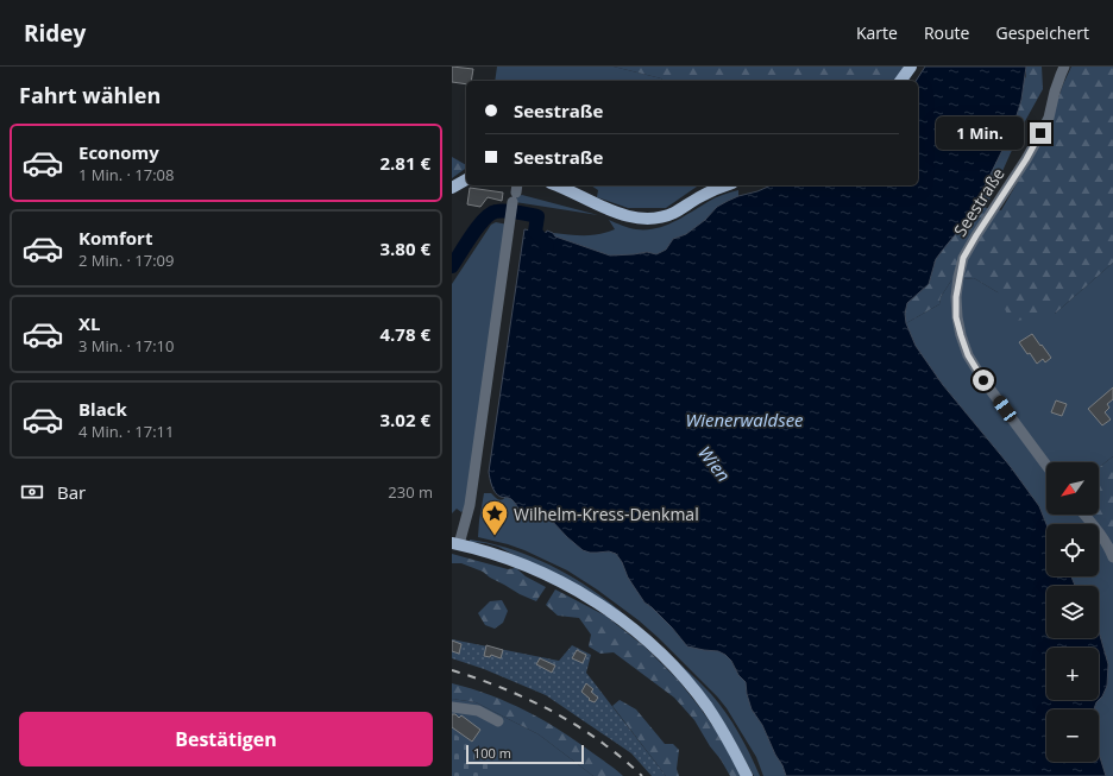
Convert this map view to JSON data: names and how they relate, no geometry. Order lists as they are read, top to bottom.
{
  "streets": {
    "street": ["Seestraße"]
  },
  "water": ["Wienerwaldsee", "Wien"],
  "places": {
    "place": ["Wilhelm-Kress-Denkmal"]
  },
  "scale_bar": "100 m",
  "north": "bottom left",
  "page": {
    "header": "Ridey",
    "nav": ["Karte", "Route", "Gespeichert"],
    "heading": "Fahrt wählen",
    "banner": ["Seestraße", "Seestraße"],
    "bubble": "1 Min.",
    "list": [
      {
        "name": "Economy",
        "note": "1 Min. · 17:08",
        "value": "2.81 €"
      },
      {
        "name": "Komfort",
        "note": "2 Min. · 17:09",
        "value": "3.80 €"
      },
      {
        "name": "XL",
        "note": "3 Min. · 17:10",
        "value": "4.78 €"
      },
      {
        "name": "Black",
        "note": "4 Min. · 17:11",
        "value": "3.02 €"
      }
    ],
    "map_buttons": ["+", "−"],
    "pay": ["Bar", "230 m"],
    "buttons": "Bestätigen",
    "scale": "100 m"
  }
}
